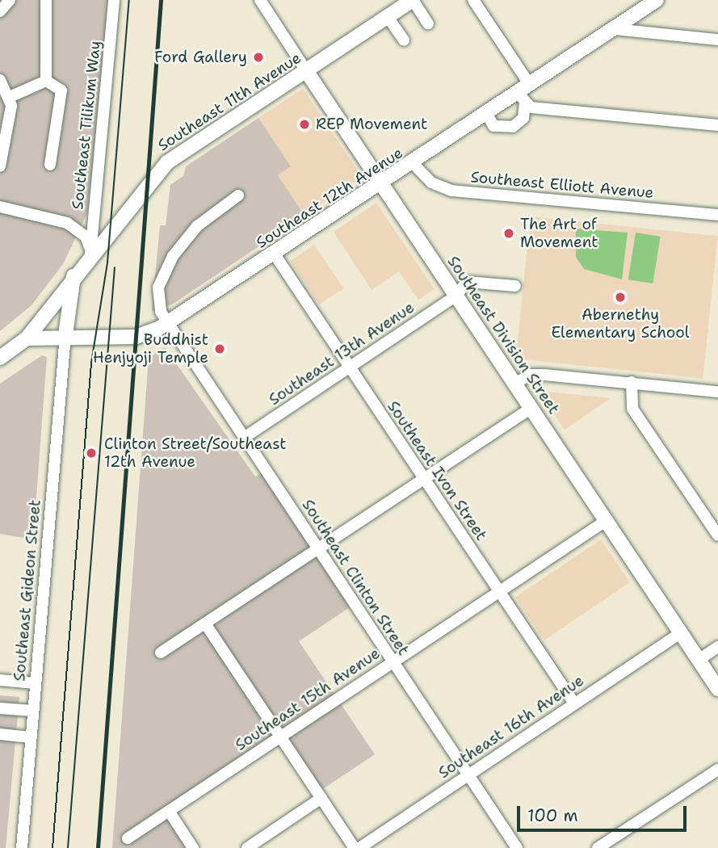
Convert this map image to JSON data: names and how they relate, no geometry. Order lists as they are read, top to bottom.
{
  "streets": {
    "main road": ["Southeast 11th Avenue", "Southeast 12th Avenue", "Southeast Division Street"],
    "street": [
      "Southeast Tilikum Way",
      "Southeast Elliott Avenue",
      "Southeast 13th Avenue",
      "Southeast Ivon Street",
      "Southeast Clinton Street",
      "Southeast Gideon Street",
      "Southeast 15th Avenue",
      "Southeast 16th Avenue"
    ]
  },
  "crossings": [
    ["Southeast 11th Avenue", "Southeast Tilikum Way"],
    ["Southeast 11th Avenue", "Southeast 12th Avenue"],
    ["Southeast 11th Avenue", "Southeast Division Street"],
    ["Southeast Elliott Avenue", "Southeast 12th Avenue"],
    ["Southeast 12th Avenue", "Southeast Division Street"],
    ["Southeast 12th Avenue", "Southeast Ivon Street"],
    ["Southeast 12th Avenue", "Southeast Clinton Street"],
    ["Southeast 12th Avenue", "Southeast Gideon Street"],
    ["Southeast Division Street", "Southeast 13th Avenue"],
    ["Southeast Division Street", "Southeast 15th Avenue"],
    ["Southeast Division Street", "Southeast 16th Avenue"],
    ["Southeast 13th Avenue", "Southeast Ivon Street"],
    ["Southeast 13th Avenue", "Southeast Clinton Street"],
    ["Southeast Ivon Street", "Southeast 15th Avenue"],
    ["Southeast Ivon Street", "Southeast 16th Avenue"],
    ["Southeast Clinton Street", "Southeast 15th Avenue"],
    ["Southeast Clinton Street", "Southeast 16th Avenue"]
  ],
  "places": [
    "Ford Gallery",
    "REP Movement",
    "The Art of Movement",
    "Abernethy Elementary School",
    "Buddhist Henjyoji Temple",
    "Clinton Street/Southeast 12th Avenue"
  ],
  "scale_bar": "100 m"
}
